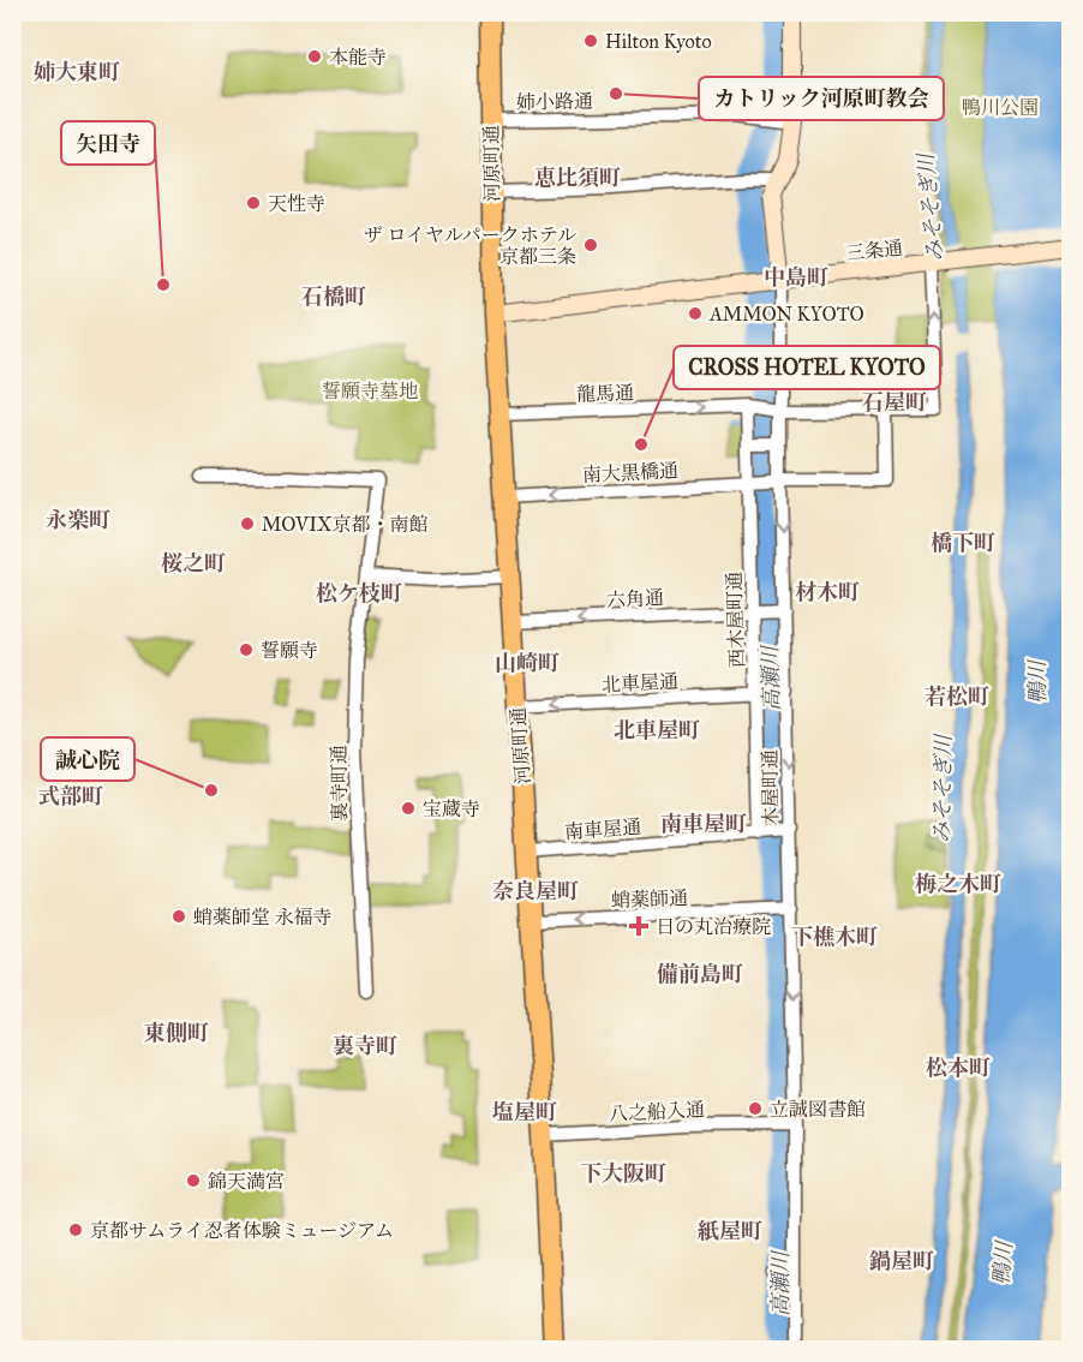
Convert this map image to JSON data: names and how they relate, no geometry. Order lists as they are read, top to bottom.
{
  "streets": {
    "main road": ["河原町通"],
    "street": [
      "姉小路通",
      "三条通",
      "龍馬通",
      "南大黒橋通",
      "六角通",
      "西木屋町通",
      "北車屋通",
      "裏寺町通",
      "木屋町通",
      "南車屋通",
      "蛸薬師通",
      "八之船入通"
    ]
  },
  "crossings": [
    ["姉小路通", "河原町通"],
    ["姉小路通", "木屋町通"],
    ["河原町通", "三条通"],
    ["河原町通", "龍馬通"],
    ["河原町通", "南大黒橋通"],
    ["河原町通", "六角通"],
    ["河原町通", "北車屋通"],
    ["河原町通", "南車屋通"],
    ["河原町通", "蛸薬師通"],
    ["河原町通", "八之船入通"],
    ["三条通", "木屋町通"],
    ["龍馬通", "西木屋町通"],
    ["龍馬通", "木屋町通"],
    ["南大黒橋通", "西木屋町通"],
    ["南大黒橋通", "木屋町通"],
    ["六角通", "西木屋町通"],
    ["六角通", "木屋町通"],
    ["西木屋町通", "北車屋通"],
    ["西木屋町通", "木屋町通"],
    ["西木屋町通", "南車屋通"],
    ["北車屋通", "木屋町通"],
    ["木屋町通", "南車屋通"],
    ["木屋町通", "蛸薬師通"],
    ["木屋町通", "八之船入通"]
  ],
  "one_way": [
    "龍馬通",
    "南大黒橋通",
    "六角通",
    "北車屋通",
    "木屋町通",
    "蛸薬師通"
  ],
  "districts": [
    "姉大東町",
    "恵比須町",
    "中島町",
    "石橋町",
    "石屋町",
    "永楽町",
    "橋下町",
    "桜之町",
    "材木町",
    "松ケ枝町",
    "山崎町",
    "若松町",
    "北車屋町",
    "式部町",
    "南車屋町",
    "梅之木町",
    "奈良屋町",
    "下樵木町",
    "備前島町",
    "東側町",
    "裏寺町",
    "松本町",
    "塩屋町",
    "下大阪町",
    "紙屋町",
    "鍋屋町"
  ],
  "water": ["みそそぎ川", "高瀬川", "鴨川"],
  "parks": ["鴨川公園", "誓願寺墓地"],
  "places": {
    "other": [
      "Hilton Kyoto",
      "本能寺",
      "カトリック河原町教会",
      "天性寺",
      "ザ ロイヤルパークホテル 京都三条",
      "矢田寺",
      "AMMON KYOTO",
      "CROSS HOTEL KYOTO",
      "MOVIX京都・南館",
      "誓願寺",
      "誠心院",
      "宝蔵寺",
      "蛸薬師堂 永福寺",
      "立誠図書館",
      "錦天満宮",
      "京都サムライ忍者体験ミュージアム"
    ],
    "health": ["日の丸治療院"]
  }
}
